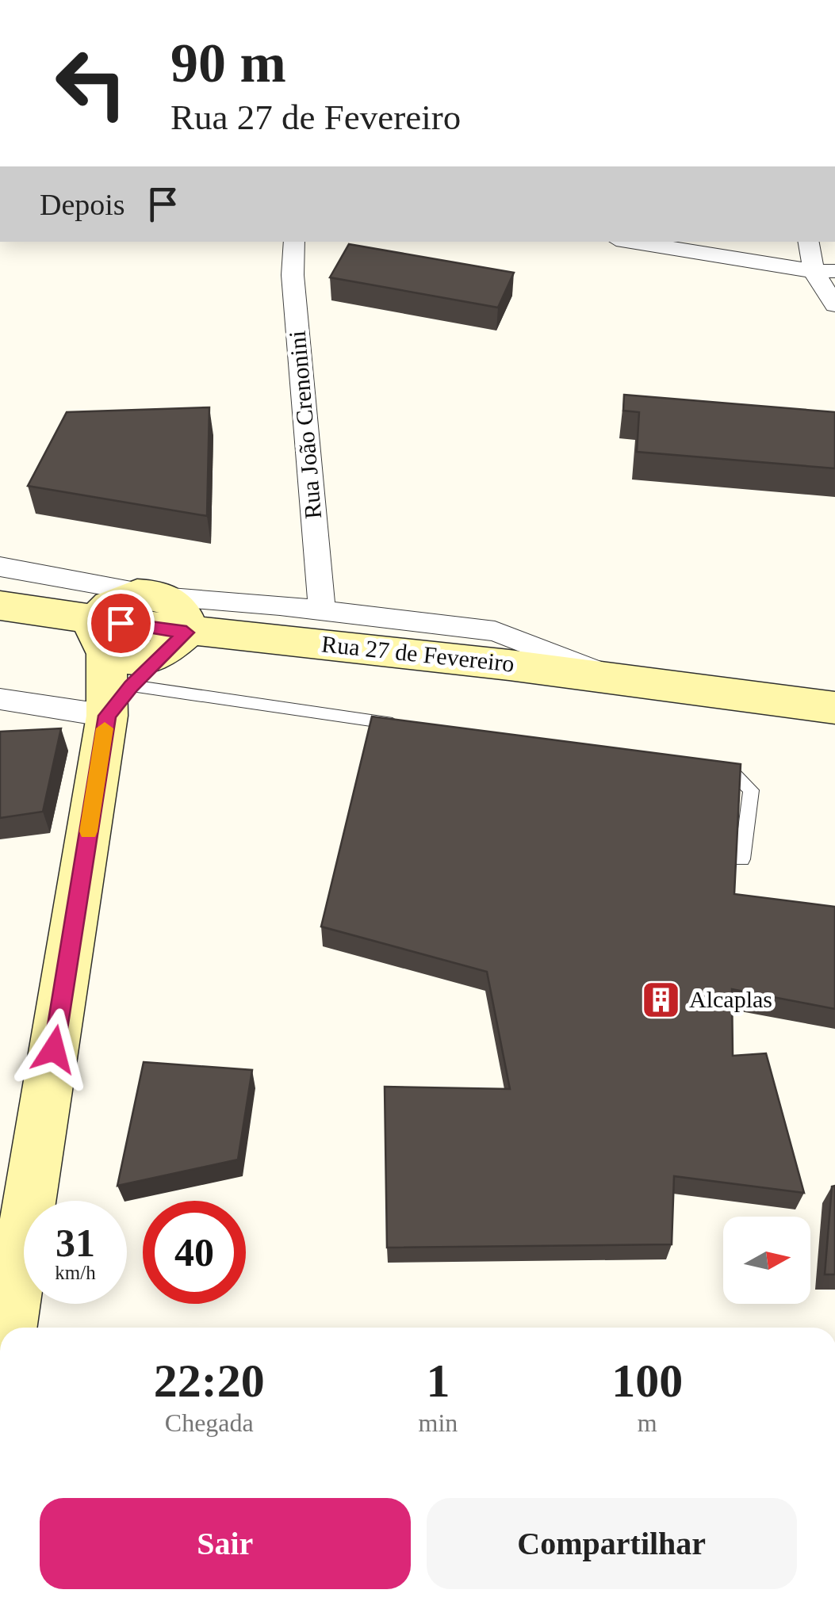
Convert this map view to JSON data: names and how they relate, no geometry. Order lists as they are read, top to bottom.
{
  "streets": {
    "main road": ["Rua 27 de Fevereiro"],
    "street": ["Rua João Crenonini"]
  },
  "places": {
    "building": ["Alcaplas"]
  },
  "north": "right",
  "page": {
    "turn": ["90 m", "Rua 27 de Fevereiro"],
    "then": "Depois",
    "speed": "31 km/h",
    "limit": "40",
    "eta": [
      "22:20",
      "Chegada",
      "1",
      "min",
      "100",
      "m"
    ],
    "buttons": ["Sair", "Compartilhar"]
  }
}
